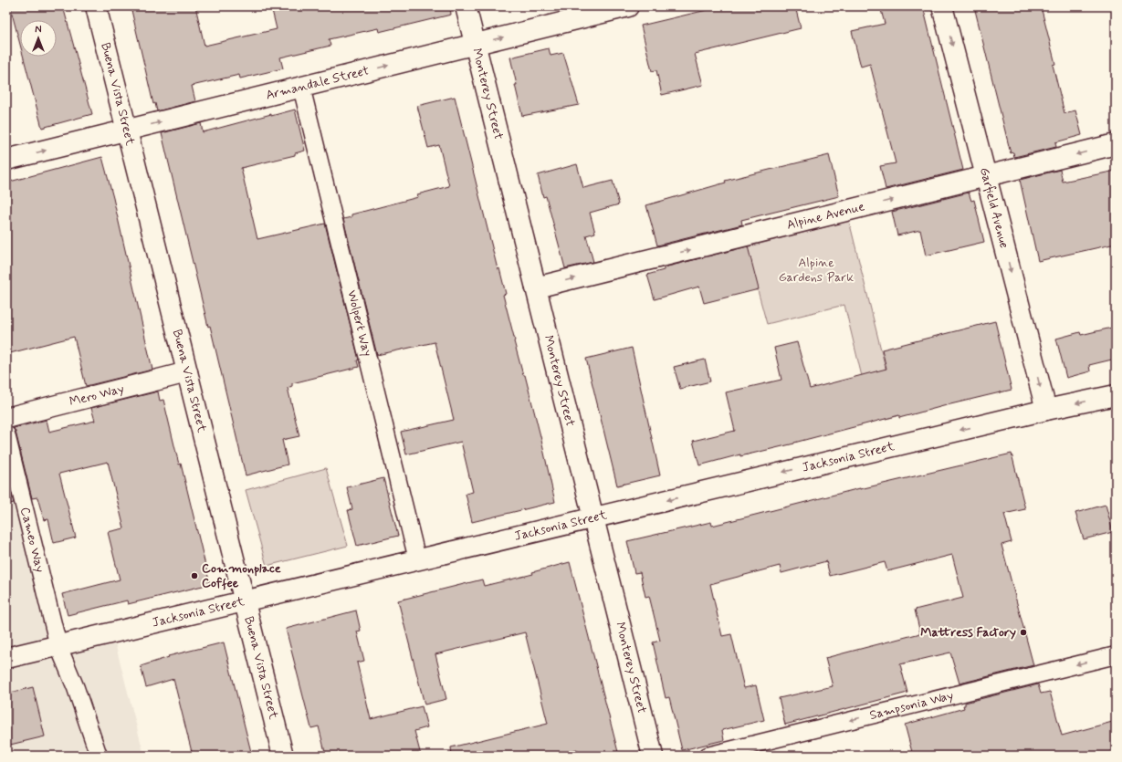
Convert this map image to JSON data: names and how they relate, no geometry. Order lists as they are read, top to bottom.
{
  "streets": {
    "street": [
      "Armandale Street",
      "Buena Vista Street",
      "Monterey Street",
      "Garfield Avenue",
      "Alpine Avenue",
      "Mero Way",
      "Jacksonia Street"
    ],
    "lane": ["Wolpert Way", "Cameo Way", "Sampsonia Way"]
  },
  "crossings": [
    ["Armandale Street", "Buena Vista Street"],
    ["Armandale Street", "Monterey Street"],
    ["Armandale Street", "Wolpert Way"],
    ["Buena Vista Street", "Mero Way"],
    ["Buena Vista Street", "Jacksonia Street"],
    ["Monterey Street", "Alpine Avenue"],
    ["Monterey Street", "Jacksonia Street"],
    ["Garfield Avenue", "Alpine Avenue"],
    ["Garfield Avenue", "Jacksonia Street"],
    ["Wolpert Way", "Jacksonia Street"],
    ["Jacksonia Street", "Cameo Way"]
  ],
  "one_way": [
    "Armandale Street",
    "Garfield Avenue",
    "Jacksonia Street",
    "Sampsonia Way"
  ],
  "parks": ["Alpine Gardens Park"],
  "places": ["Commonplace Coffee", "Mattress Factory"],
  "north": "top"
}
